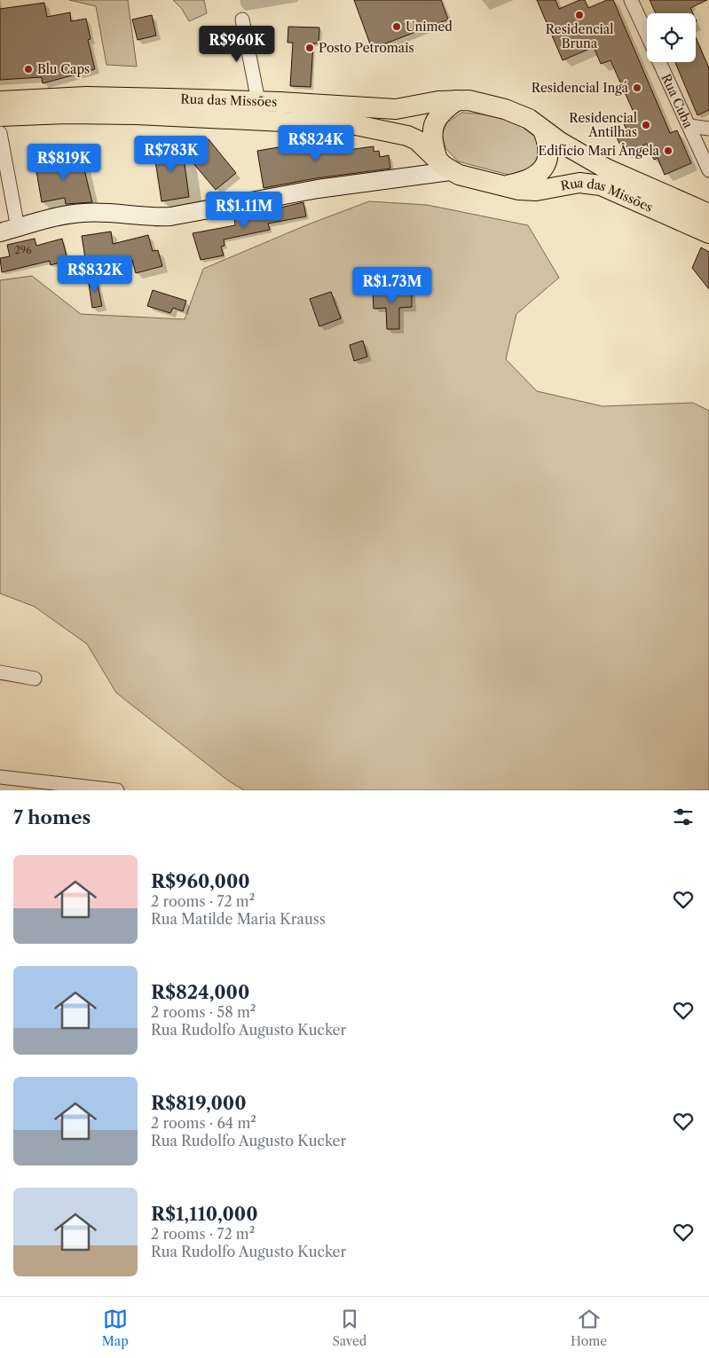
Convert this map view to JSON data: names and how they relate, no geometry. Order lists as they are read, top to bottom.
{
  "streets": {
    "main road": ["Rua das Missões"],
    "street": ["Rua Cuba"]
  },
  "places": [
    "Residencial Bruna",
    "Unimed",
    "Posto Petromais",
    "Blu Caps",
    "Residencial Ingá",
    "Residencial Antilhas",
    "Edifício Mari Ângela"
  ],
  "house_numbers": ["296"],
  "page": {
    "price": [
      "R$960K",
      "R$824K",
      "R$783K",
      "R$819K",
      "R$1.11M",
      "R$832K",
      "R$1.73M"
    ],
    "heading": "7 homes",
    "list": [
      {
        "name": "R$960,000",
        "note": "2 rooms · 72 m² · Rua Matilde Maria Krauss"
      },
      {
        "name": "R$824,000",
        "note": "2 rooms · 58 m² · Rua Rudolfo Augusto Kucker"
      },
      {
        "name": "R$819,000",
        "note": "2 rooms · 64 m² · Rua Rudolfo Augusto Kucker"
      },
      {
        "name": "R$1,110,000",
        "note": "2 rooms · 72 m² · Rua Rudolfo Augusto Kucker"
      }
    ],
    "tabs": ["Map", "Saved", "Home"]
  }
}
